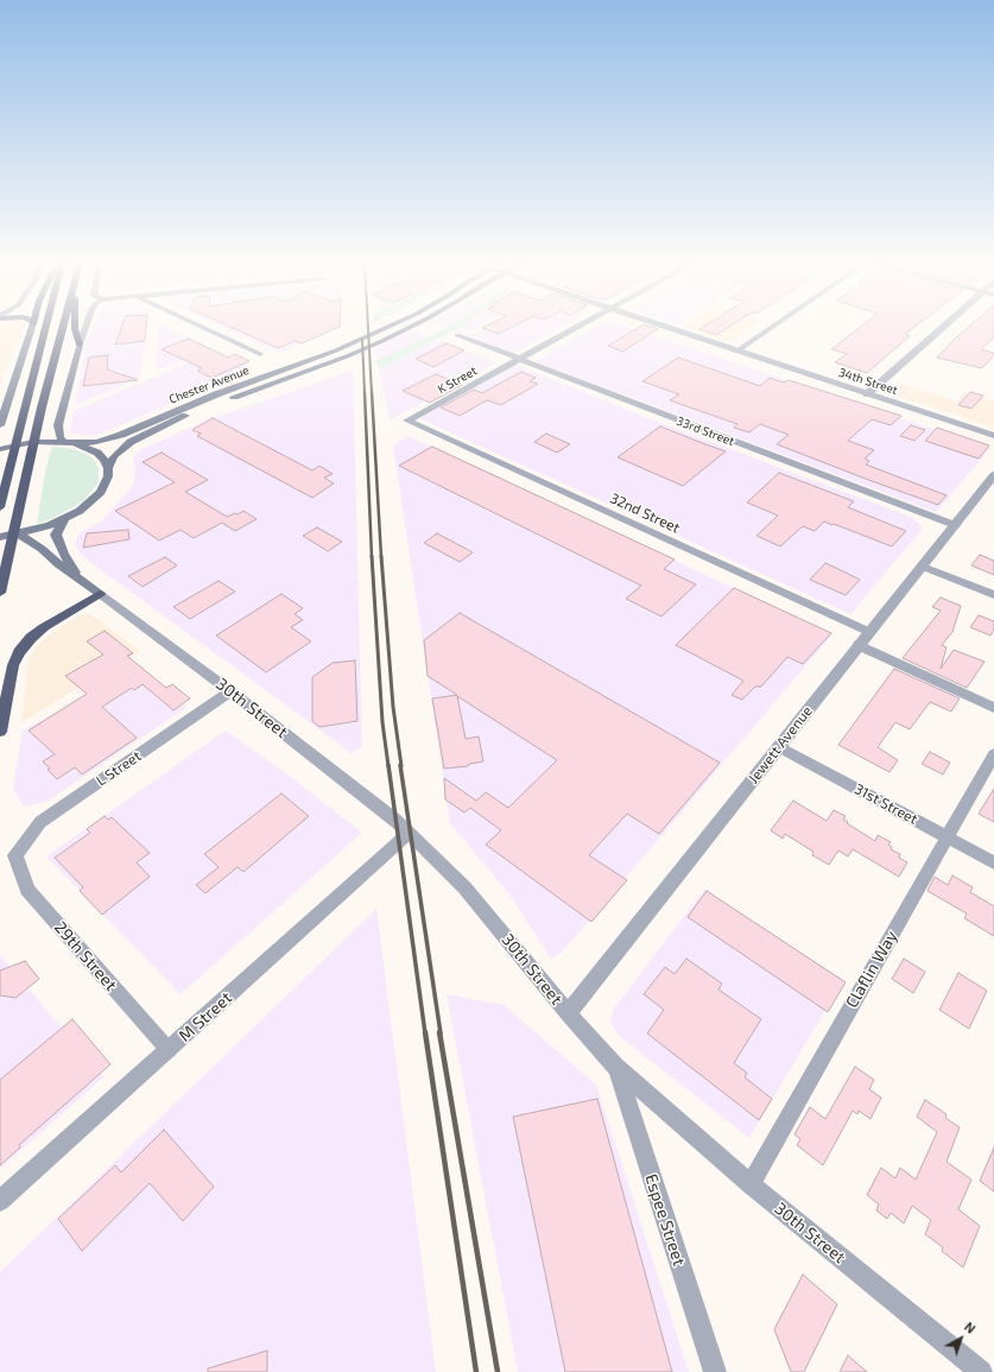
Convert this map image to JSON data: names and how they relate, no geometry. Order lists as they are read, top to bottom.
{
  "streets": {
    "main road": ["Chester Avenue", "30th Street"],
    "street": [
      "K Street",
      "34th Street",
      "33rd Street",
      "32nd Street",
      "Jewett Avenue",
      "L Street",
      "31st Street",
      "29th Street",
      "Claflin Way",
      "M Street",
      "Espee Street"
    ]
  },
  "crossings": [
    ["K Street", "33rd Street"],
    ["K Street", "32nd Street"],
    ["Chester Avenue", "30th Street"],
    ["33rd Street", "Jewett Avenue"],
    ["32nd Street", "Jewett Avenue"],
    ["30th Street", "Jewett Avenue"],
    ["30th Street", "L Street"],
    ["30th Street", "Claflin Way"],
    ["30th Street", "M Street"],
    ["30th Street", "Espee Street"],
    ["Jewett Avenue", "31st Street"],
    ["L Street", "29th Street"],
    ["31st Street", "Claflin Way"],
    ["29th Street", "M Street"]
  ],
  "north": "top right"
}
